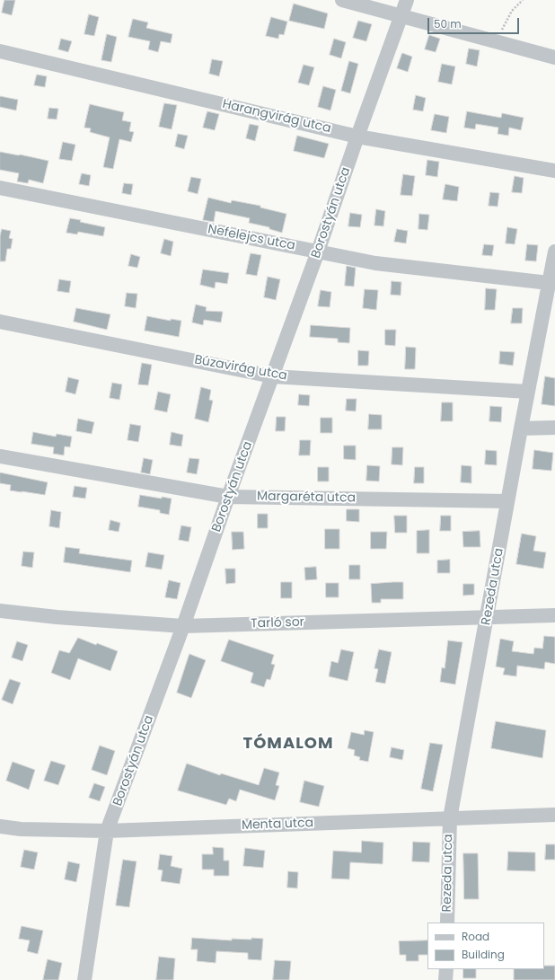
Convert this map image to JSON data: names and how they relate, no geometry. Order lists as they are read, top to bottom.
{
  "streets": {
    "street": [
      "Harangvirág utca",
      "Borostyán utca",
      "Nefelejcs utca",
      "Búzavirág utca",
      "Margaréta utca",
      "Rezeda utca",
      "Tarló sor",
      "Menta utca"
    ]
  },
  "crossings": [
    ["Harangvirág utca", "Borostyán utca"],
    ["Borostyán utca", "Nefelejcs utca"],
    ["Borostyán utca", "Búzavirág utca"],
    ["Borostyán utca", "Margaréta utca"],
    ["Borostyán utca", "Tarló sor"],
    ["Borostyán utca", "Menta utca"],
    ["Nefelejcs utca", "Rezeda utca"],
    ["Búzavirág utca", "Rezeda utca"],
    ["Margaréta utca", "Rezeda utca"],
    ["Rezeda utca", "Tarló sor"],
    ["Rezeda utca", "Menta utca"]
  ],
  "districts": ["TÓMALOM"],
  "legend": ["Road", "Building"],
  "scale_bar": "50 m"
}
